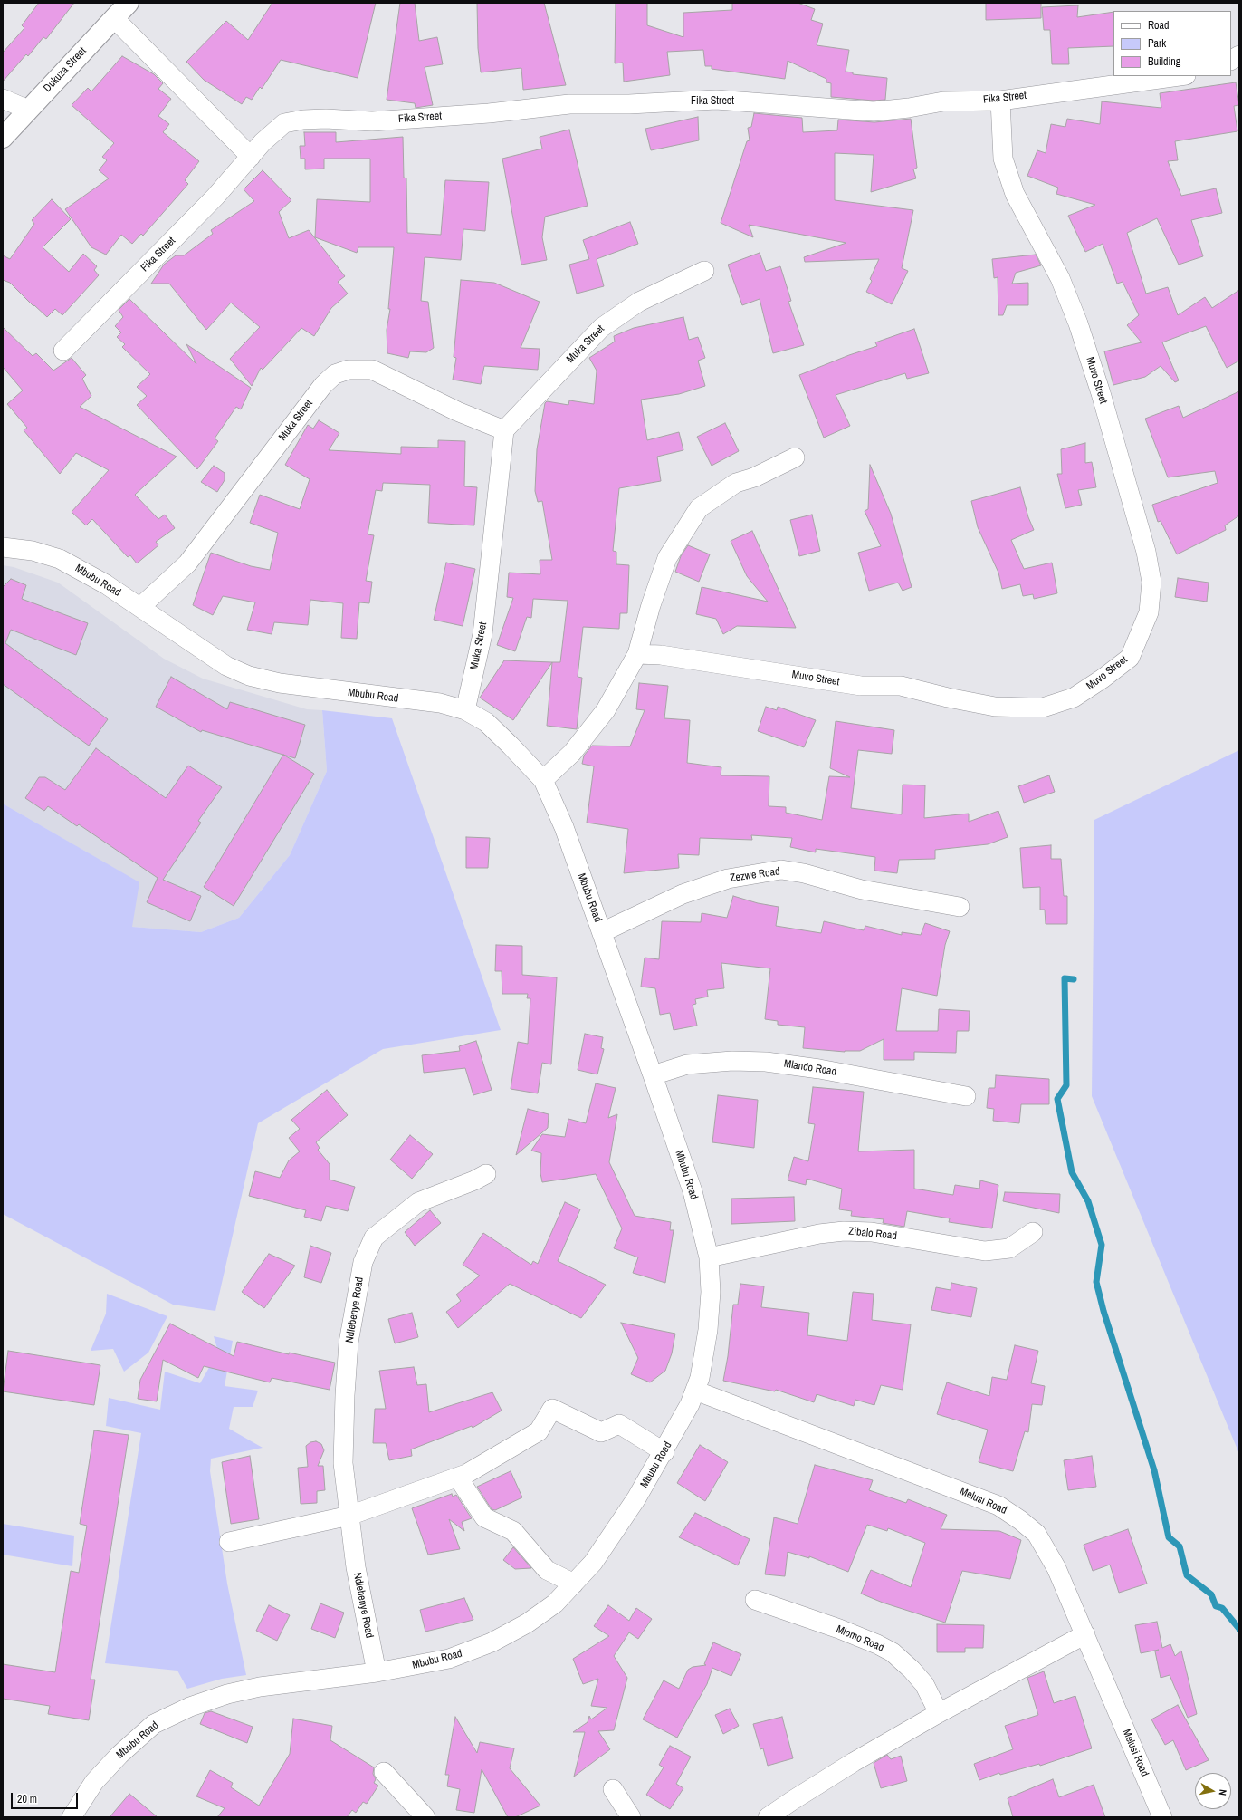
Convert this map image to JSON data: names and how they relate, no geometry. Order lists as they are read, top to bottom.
{
  "streets": {
    "main road": ["Dukuza Street"],
    "street": [
      "Fika Street",
      "Muka Street",
      "Muvo Street",
      "Mbubu Road",
      "Zezwe Road",
      "Mlando Road",
      "Zibalo Road",
      "Ndlebenye Road",
      "Melusi Road",
      "Mlomo Road"
    ]
  },
  "crossings": [
    ["Fika Street", "Muvo Street"],
    ["Muka Street", "Mbubu Road"],
    ["Mbubu Road", "Zezwe Road"],
    ["Mbubu Road", "Mlando Road"],
    ["Mbubu Road", "Zibalo Road"],
    ["Mbubu Road", "Ndlebenye Road"],
    ["Mbubu Road", "Melusi Road"]
  ],
  "legend": ["Road", "Park", "Building"],
  "scale_bar": "20 m",
  "north": "right"
}
